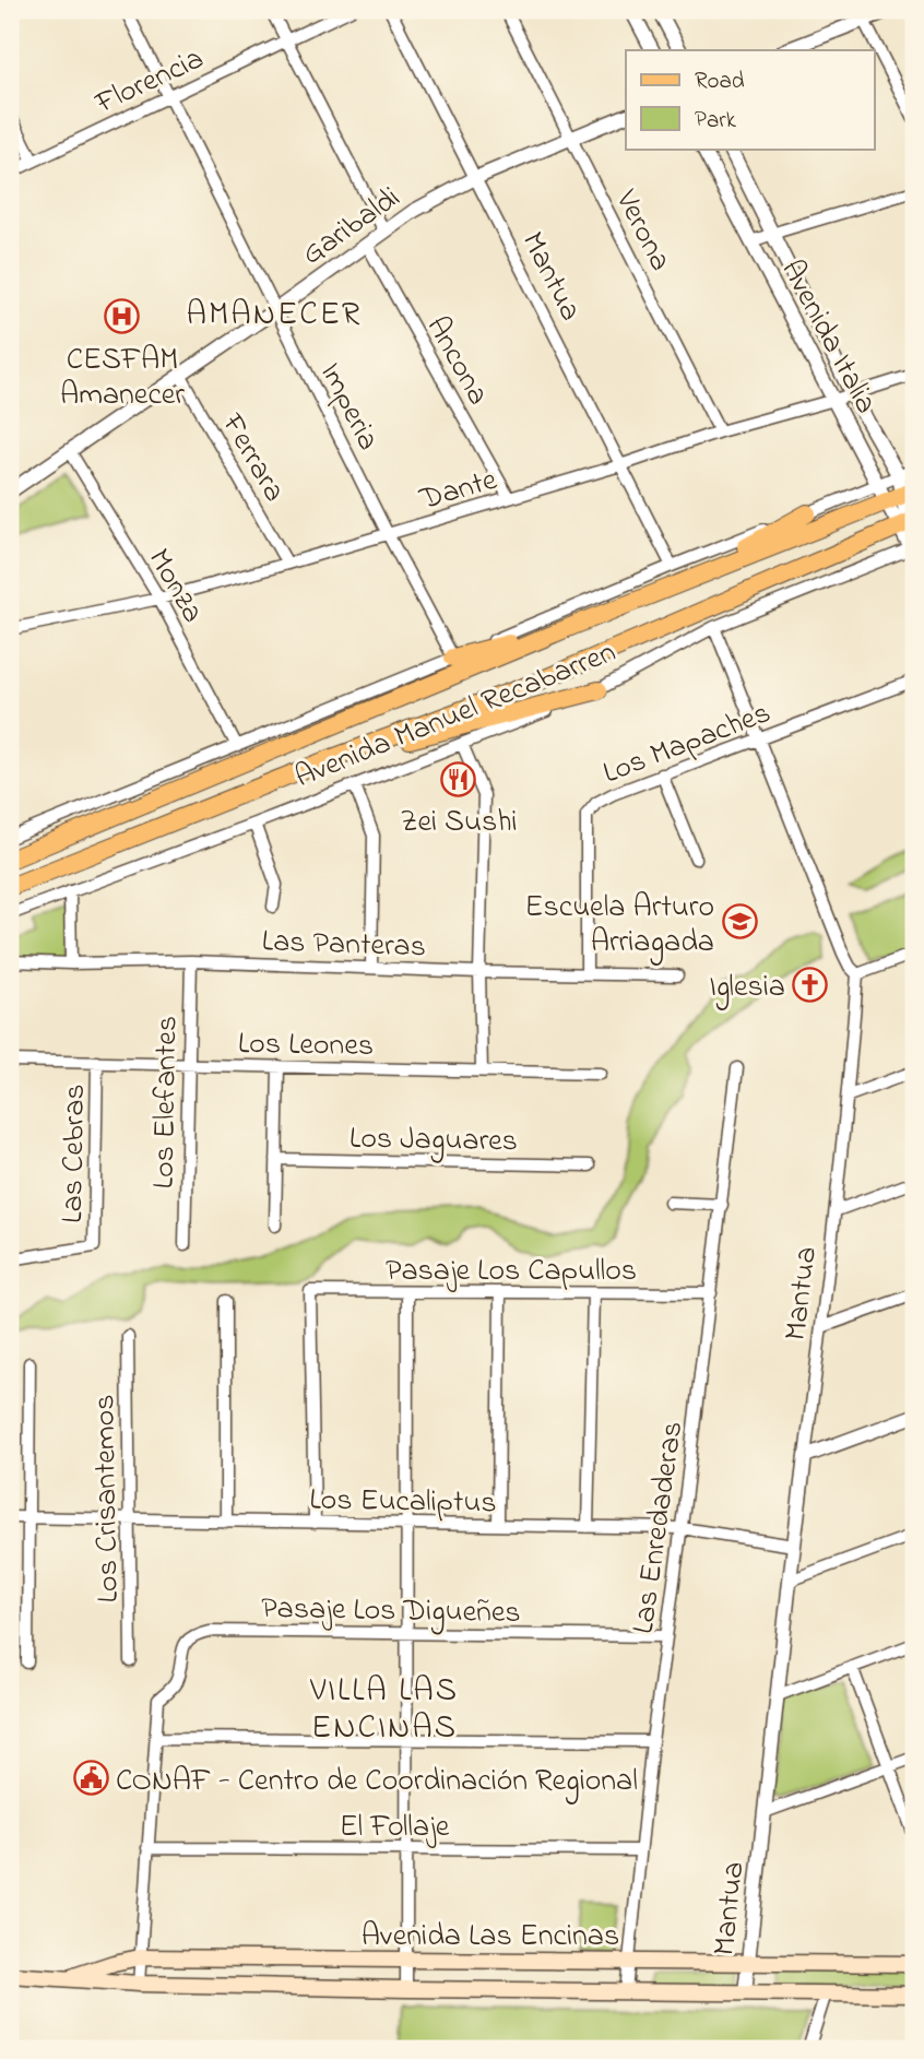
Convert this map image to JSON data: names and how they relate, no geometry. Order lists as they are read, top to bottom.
{
  "streets": {
    "main road": ["Avenida Manuel Recabarren", "Avenida Las Encinas"],
    "street": [
      "Florencia",
      "Garibaldi",
      "Verona",
      "Mantua",
      "Avenida Italia",
      "Ancona",
      "Imperia",
      "Ferrara",
      "Dante",
      "Monza",
      "Los Mapaches",
      "Las Panteras",
      "Los Leones",
      "Los Elefantes",
      "Los Jaguares",
      "Las Cebras",
      "Pasaje Los Capullos",
      "Los Crisantemos",
      "Los Eucaliptus",
      "Las Enredaderas",
      "Pasaje Los Digueñes",
      "El Follaje"
    ]
  },
  "crossings": [
    ["Florencia", "Imperia"],
    ["Garibaldi", "Verona"],
    ["Garibaldi", "Mantua"],
    ["Garibaldi", "Ancona"],
    ["Garibaldi", "Imperia"],
    ["Garibaldi", "Ferrara"],
    ["Garibaldi", "Monza"],
    ["Verona", "Dante"],
    ["Mantua", "Dante"],
    ["Mantua", "Avenida Manuel Recabarren"],
    ["Mantua", "Los Eucaliptus"],
    ["Mantua", "Avenida Las Encinas"],
    ["Avenida Italia", "Dante"],
    ["Avenida Italia", "Avenida Manuel Recabarren"],
    ["Ancona", "Dante"],
    ["Imperia", "Dante"],
    ["Imperia", "Avenida Manuel Recabarren"],
    ["Ferrara", "Dante"],
    ["Dante", "Monza"],
    ["Monza", "Avenida Manuel Recabarren"],
    ["Los Mapaches", "Las Panteras"],
    ["Las Panteras", "Los Elefantes"],
    ["Los Leones", "Los Elefantes"],
    ["Los Leones", "Las Cebras"],
    ["Pasaje Los Capullos", "Los Eucaliptus"],
    ["Pasaje Los Capullos", "Las Enredaderas"],
    ["Los Crisantemos", "Los Eucaliptus"],
    ["Los Eucaliptus", "Las Enredaderas"],
    ["Las Enredaderas", "Pasaje Los Digueñes"],
    ["Las Enredaderas", "El Follaje"],
    ["Las Enredaderas", "Avenida Las Encinas"]
  ],
  "districts": ["AMANECER", "VILLA LAS ENCINAS"],
  "places": {
    "hospital": ["CESFAM Amanecer"],
    "restaurant": ["Zei Sushi"],
    "school or university": ["Escuela Arturo Arriagada"],
    "church": ["Iglesia"],
    "public building": ["CONAF - Centro de Coordinación Regional"]
  },
  "legend": ["Road", "Park"]
}
